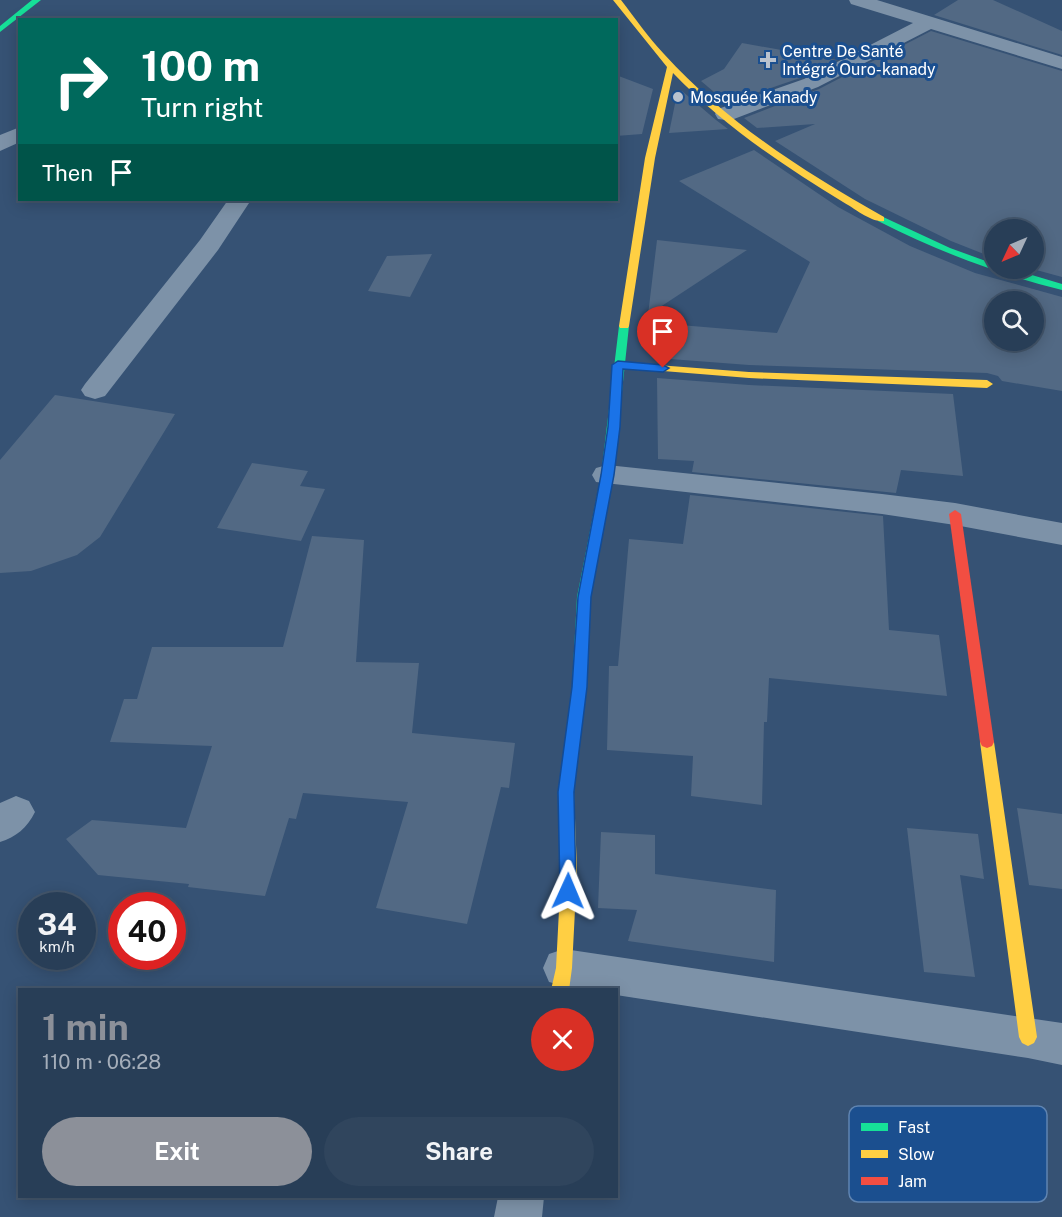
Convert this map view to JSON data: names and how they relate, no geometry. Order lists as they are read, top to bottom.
{
  "places": {
    "health": ["Centre De Santé Intégré Ouro-kanady"],
    "other": ["Mosquée Kanady"]
  },
  "legend": ["Fast", "Slow", "Jam"],
  "north": "bottom left",
  "page": {
    "turn": ["100 m", "Turn right"],
    "then": "Then",
    "speed": "34 km/h",
    "limit": "40",
    "heading": ["1 min", "110 m · 06:28"],
    "buttons": ["Exit", "Share"]
  }
}
